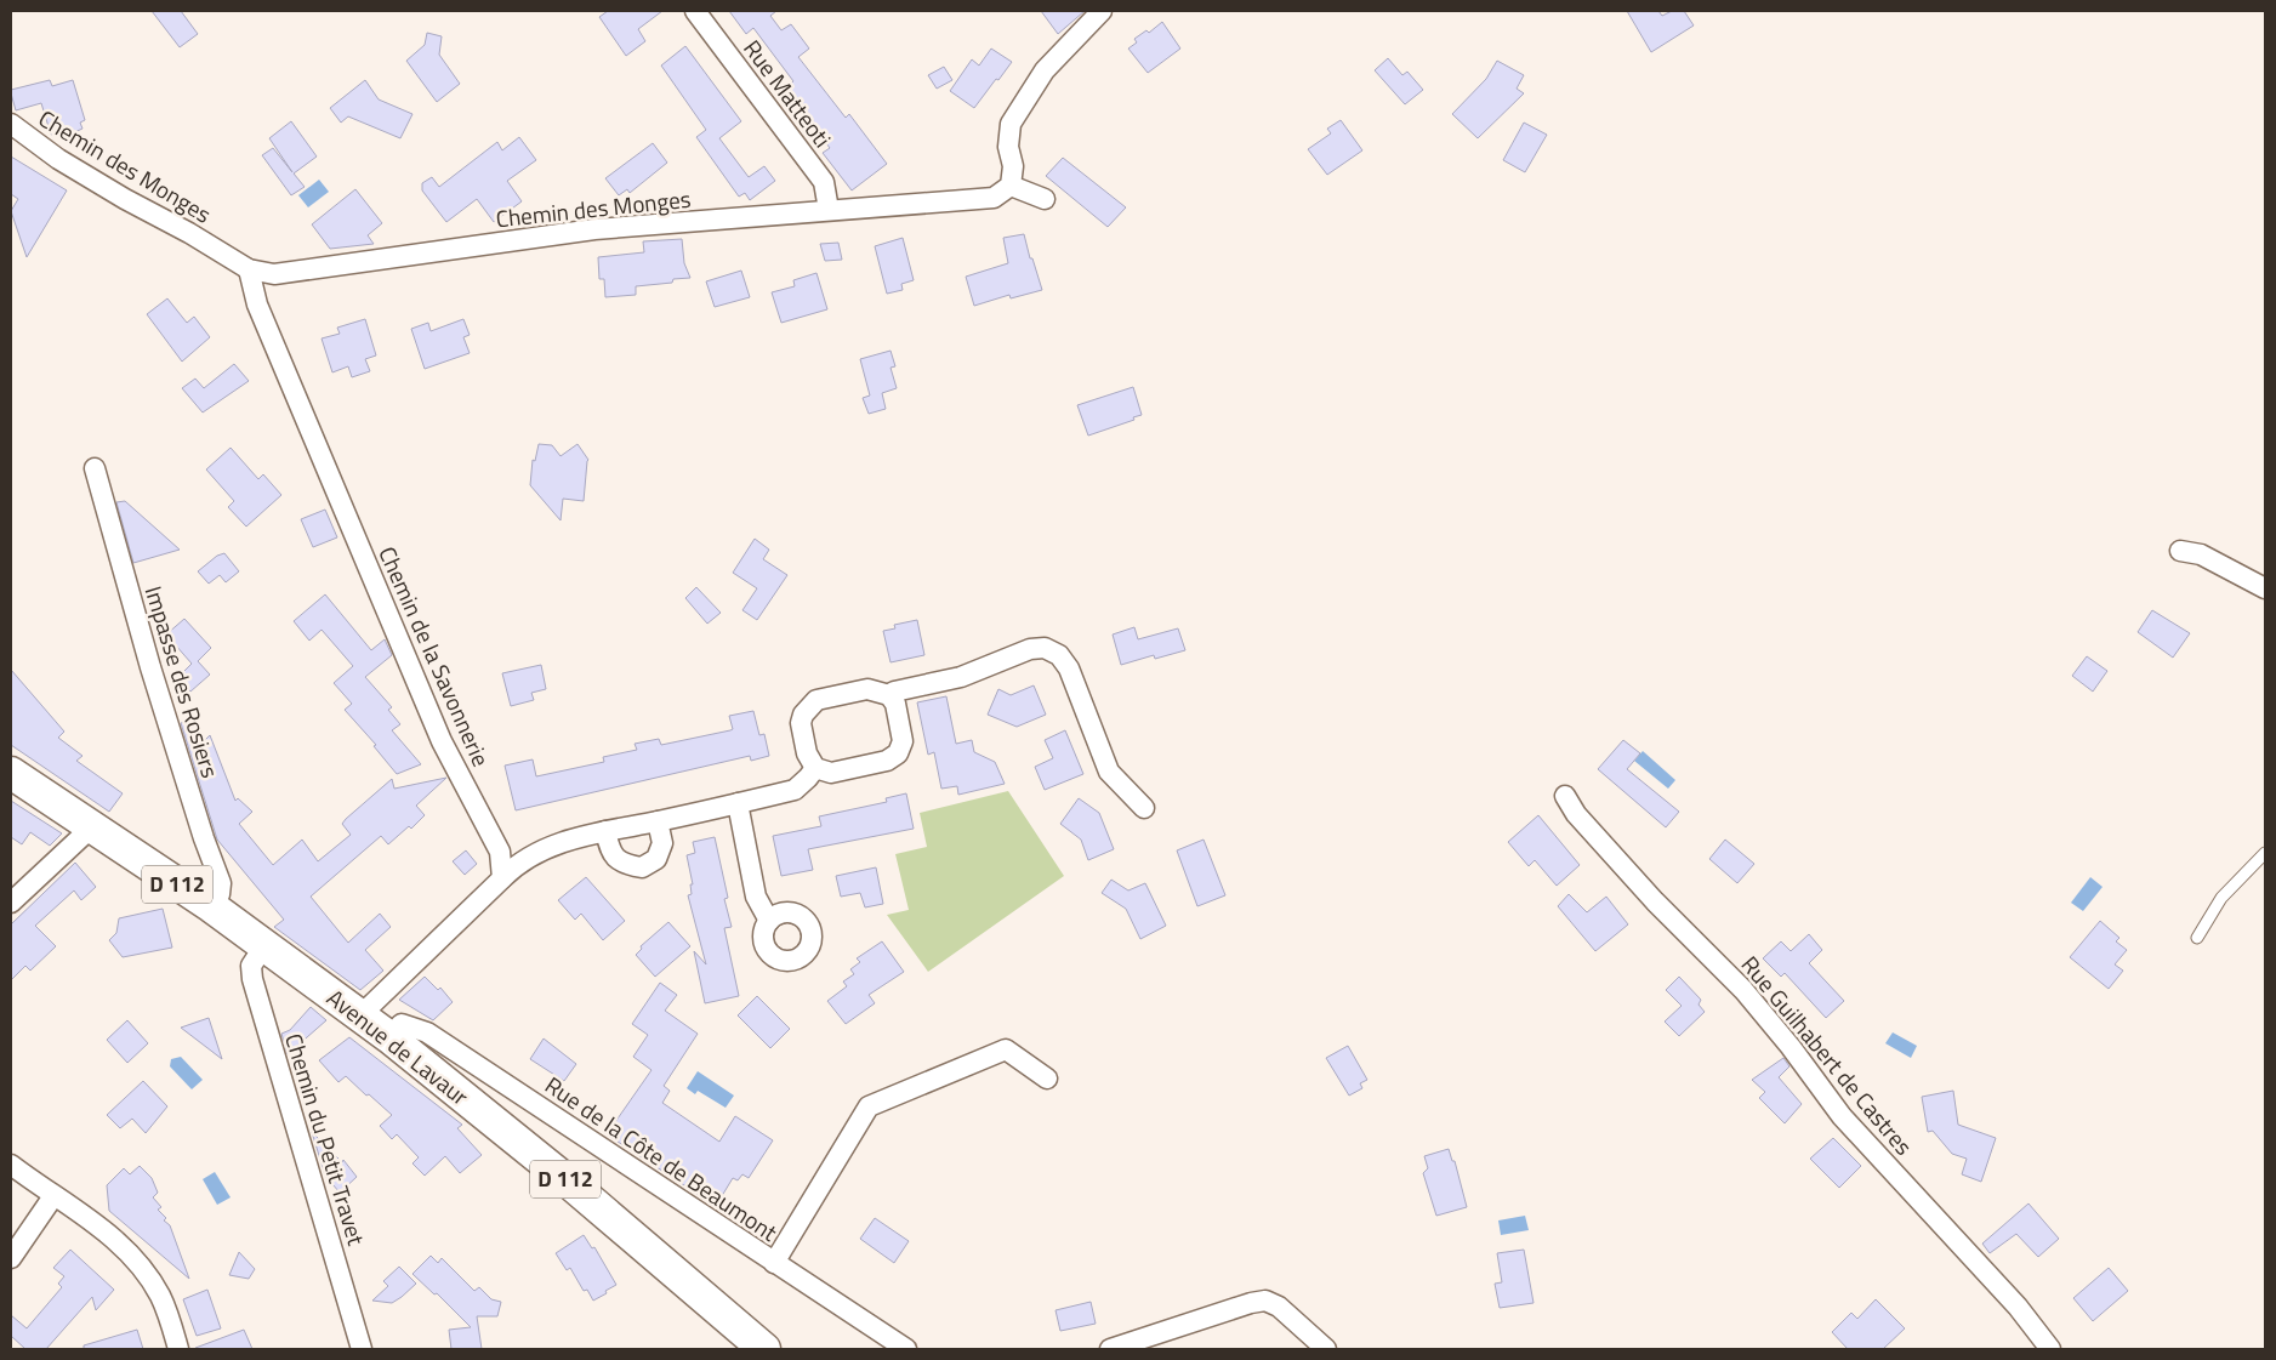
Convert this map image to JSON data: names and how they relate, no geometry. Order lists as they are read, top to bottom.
{
  "streets": {
    "main road": ["D 112", "Avenue de Lavaur"],
    "street": [
      "Rue Matteoti",
      "Chemin des Monges",
      "Chemin de la Savonnerie",
      "Impasse des Rosiers",
      "Rue Guilhabert de Castres",
      "Chemin du Petit Travet",
      "Rue de la Côte de Beaumont"
    ]
  },
  "crossings": [
    ["Rue Matteoti", "Chemin des Monges"],
    ["Chemin des Monges", "Chemin de la Savonnerie"],
    ["Impasse des Rosiers", "Avenue de Lavaur"],
    ["Avenue de Lavaur", "Chemin du Petit Travet"],
    ["Avenue de Lavaur", "Rue de la Côte de Beaumont"]
  ]
}
